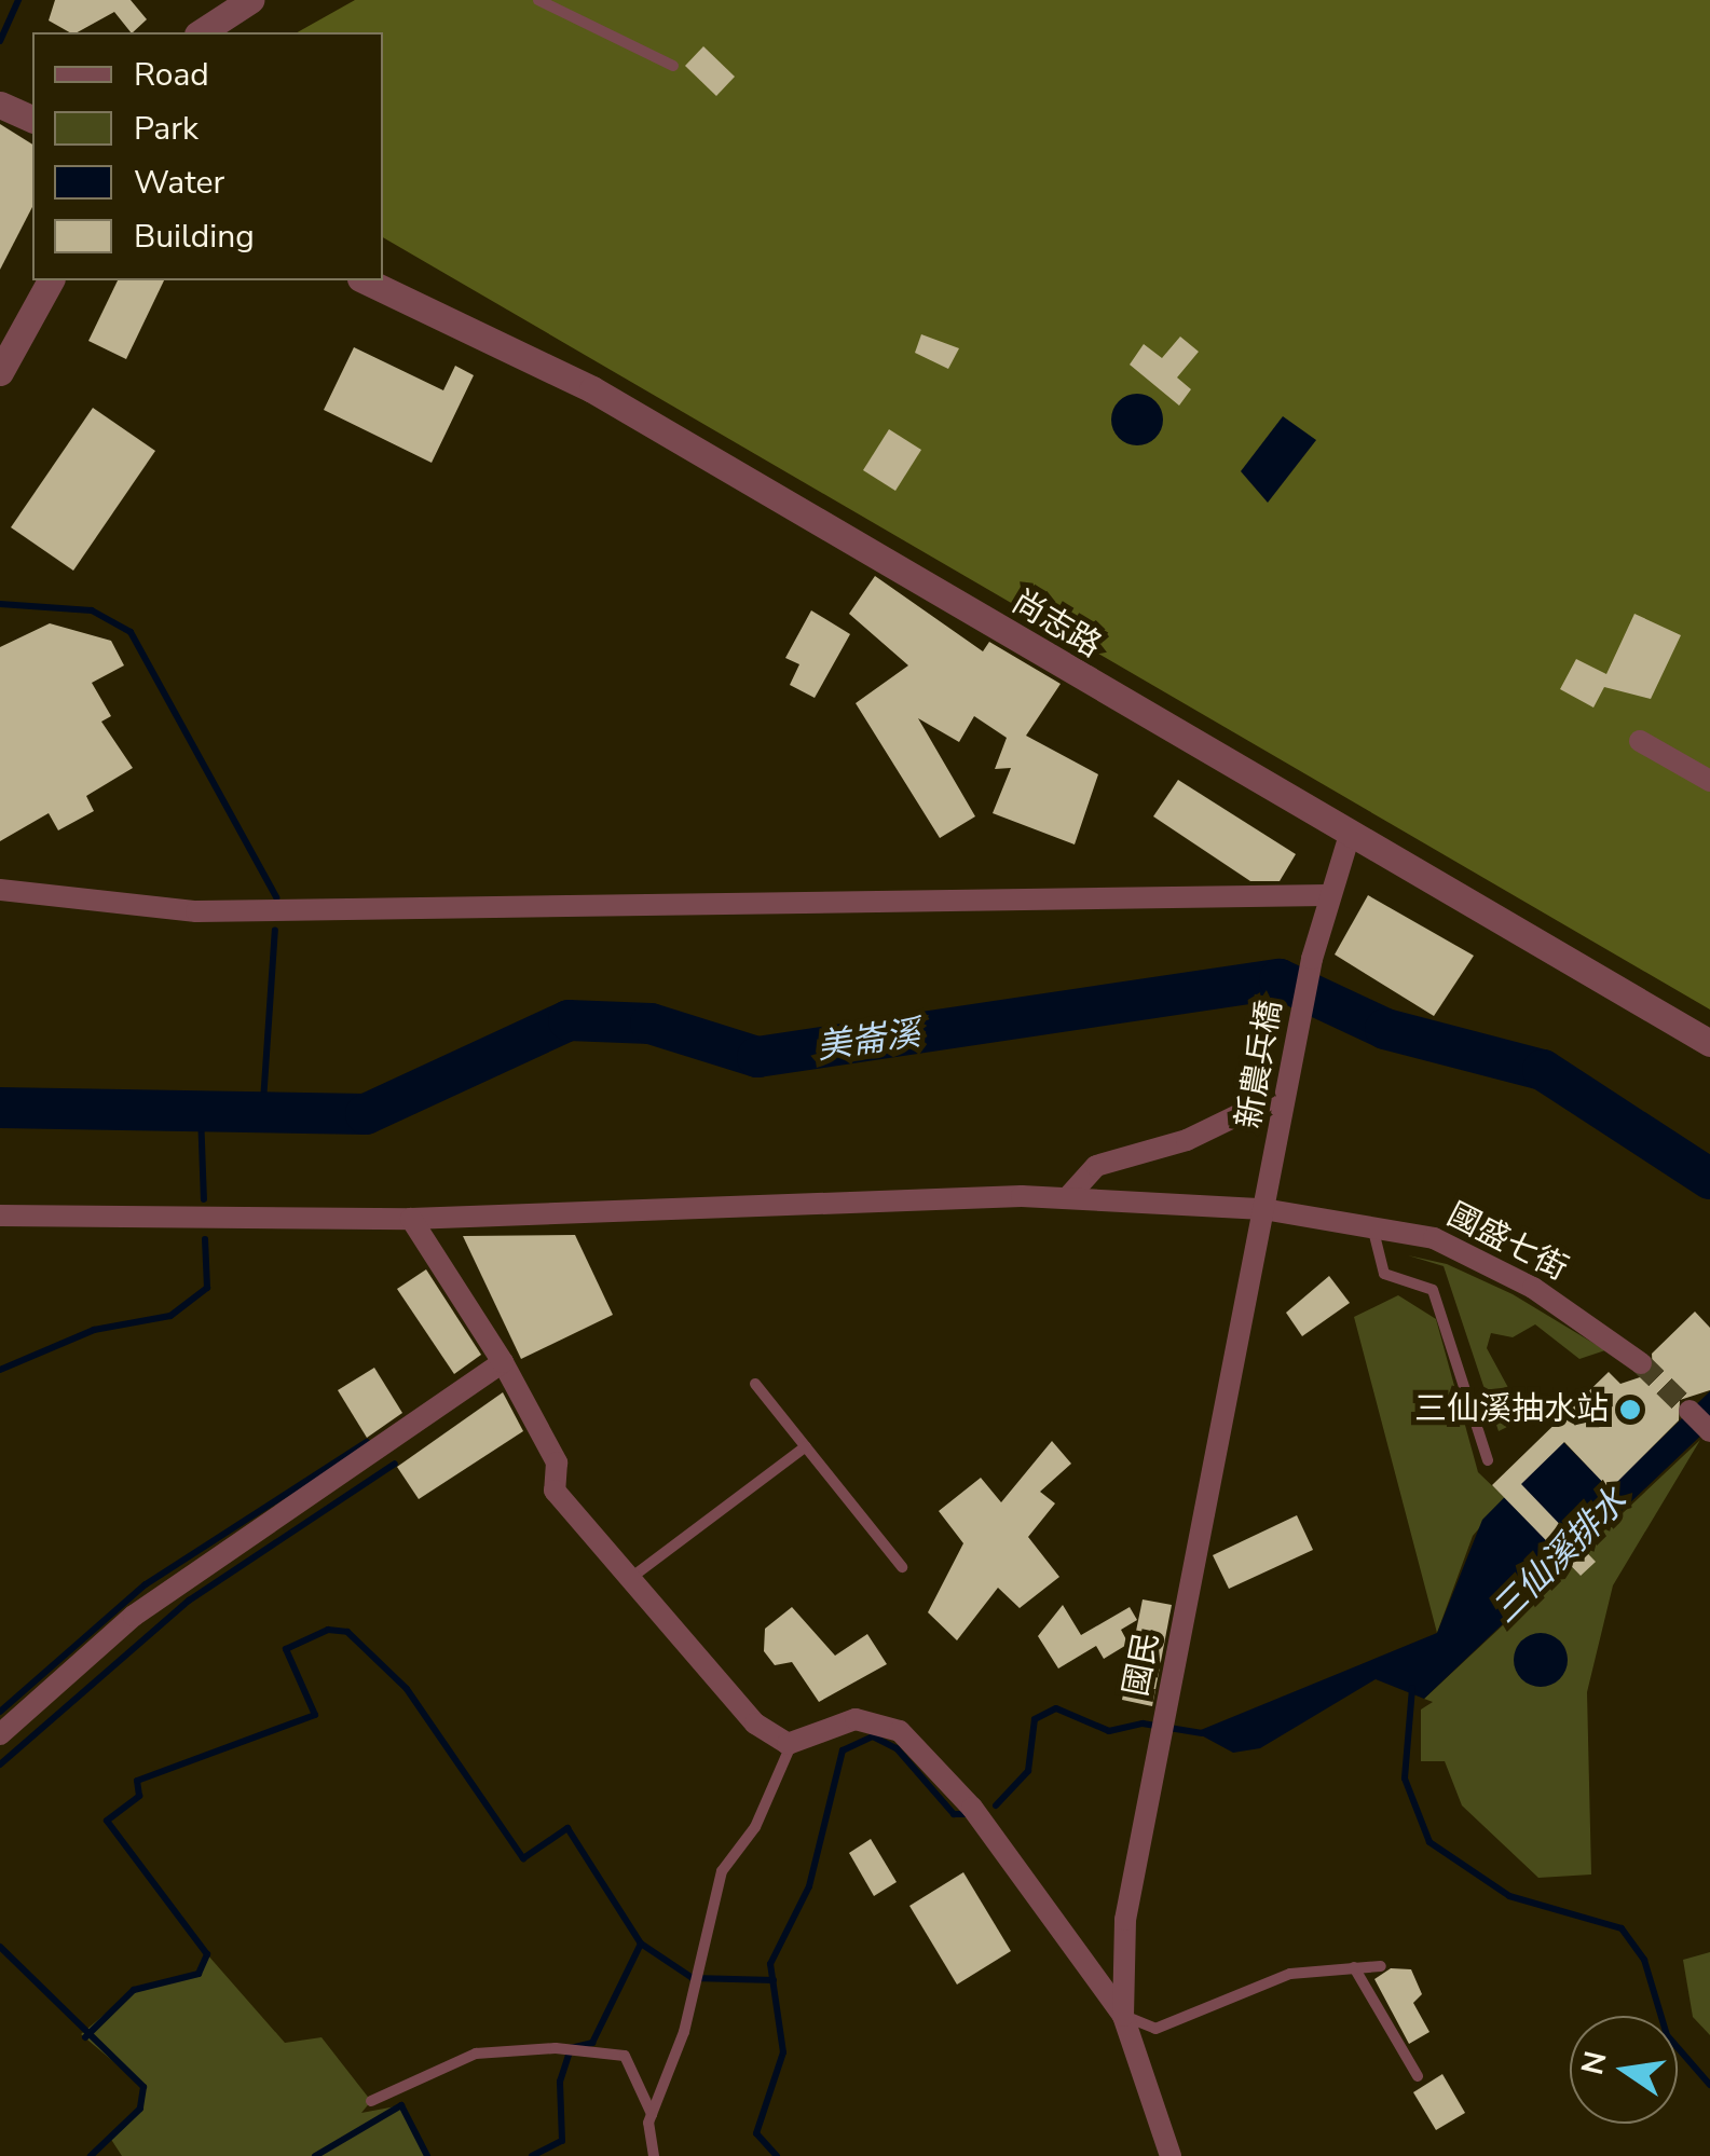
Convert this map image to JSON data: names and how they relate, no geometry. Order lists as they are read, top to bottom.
{
  "streets": {
    "street": [
      "尚志路",
      "新農兵橋",
      "國盛七街",
      "國民"
    ]
  },
  "crossings": [
    ["尚志路", "新農兵橋"],
    ["新農兵橋", "國民"],
    ["國盛七街", "國民"]
  ],
  "water": ["美崙溪", "三仙溪排水"],
  "places": ["三仙溪抽水站"],
  "legend": [
    "Road",
    "Park",
    "Water",
    "Building"
  ],
  "north": "left"
}
